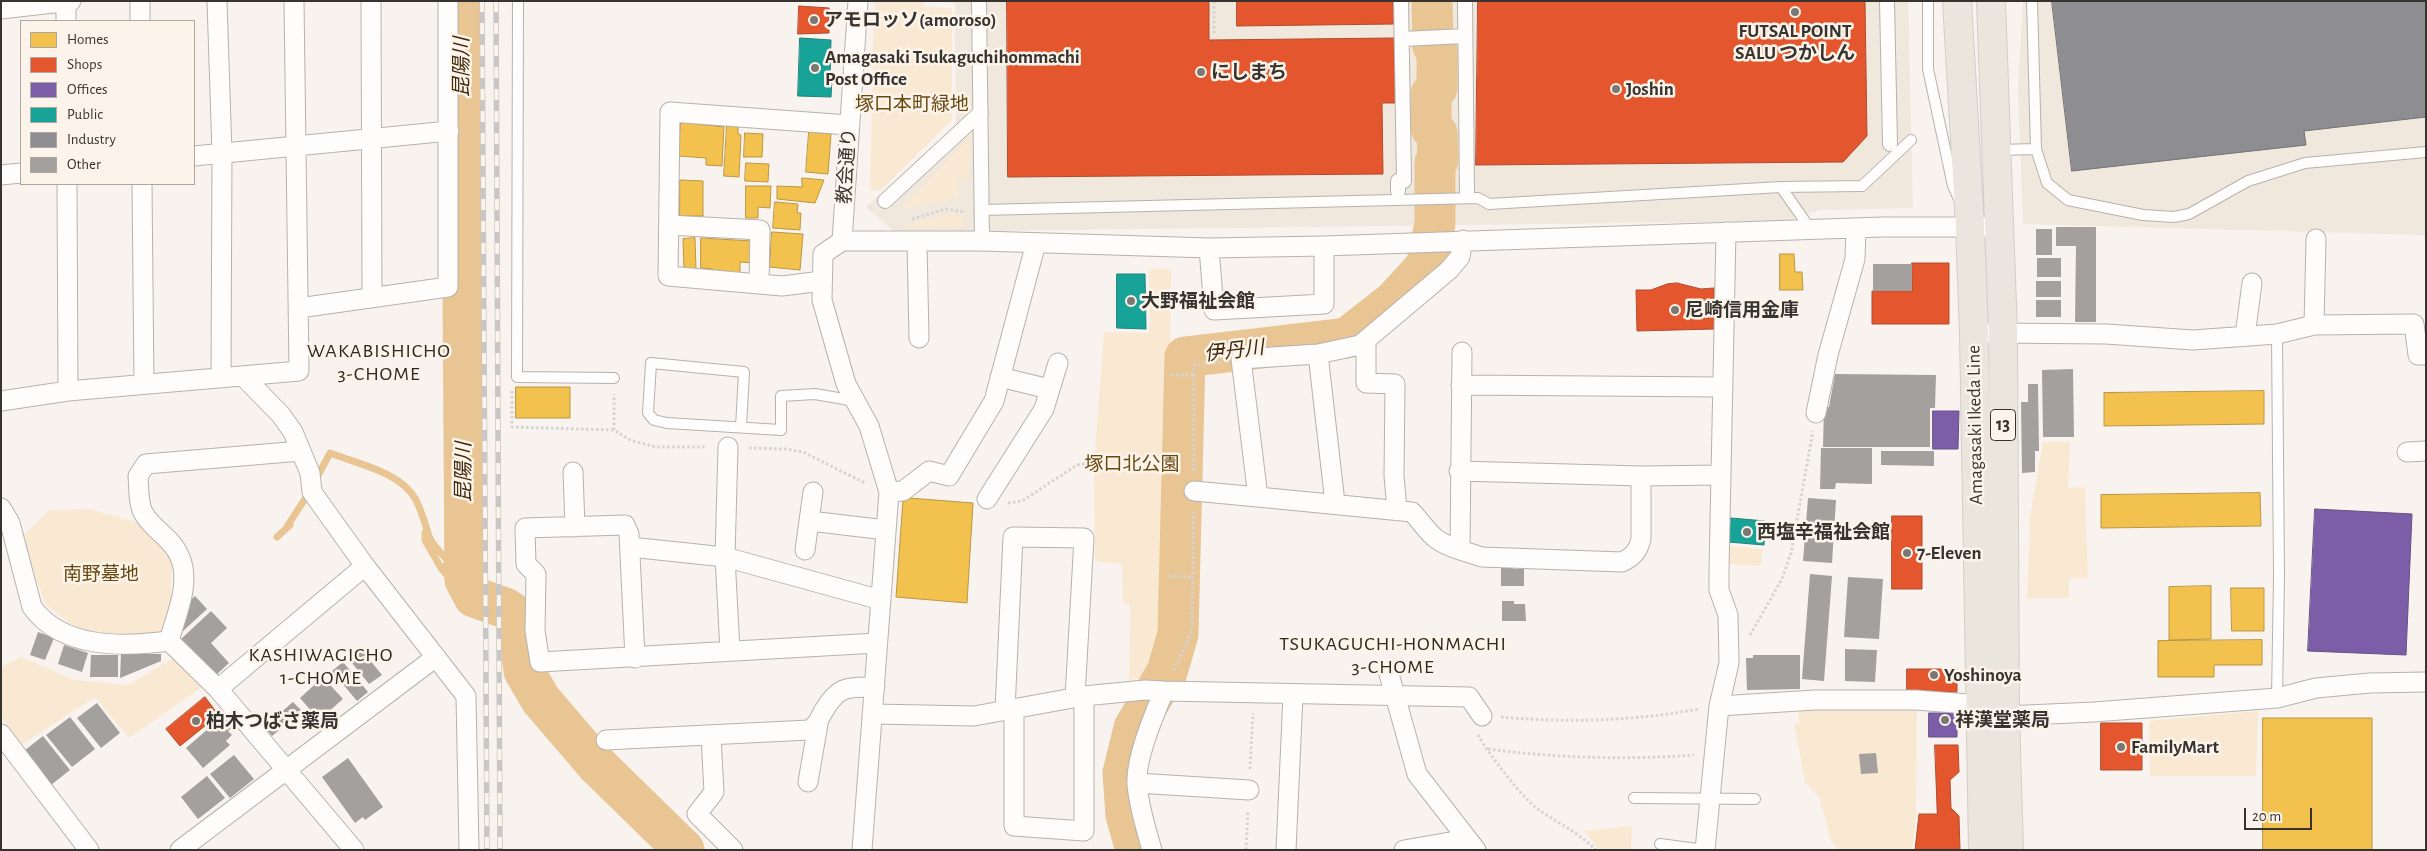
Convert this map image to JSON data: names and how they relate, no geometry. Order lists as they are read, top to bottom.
{
  "streets": {
    "main road": ["Amagasaki Ikeda Line", "13"],
    "street": ["教会通り"]
  },
  "districts": ["WAKABISHICHO 3-CHOME", "TSUKAGUCHI-HONMACHI 3-CHOME", "KASHIWAGICHO 1-CHOME"],
  "water": ["昆陽川", "伊丹川"],
  "parks": ["塚口本町緑地", "塚口北公園", "南野墓地"],
  "places": [
    "FUTSAL POINT SALU つかしん",
    "アモロッソ(amoroso)",
    "Amagasaki Tsukaguchihommachi Post Office",
    "にしまち",
    "Joshin",
    "大野福祉会館",
    "尼崎信用金庫",
    "西塩辛福祉会館",
    "7-Eleven",
    "Yoshinoya",
    "祥漢堂薬局",
    "柏木つばさ薬局",
    "FamilyMart"
  ],
  "legend": [
    "Homes",
    "Shops",
    "Offices",
    "Public",
    "Industry",
    "Other"
  ],
  "scale_bar": "20 m"
}
